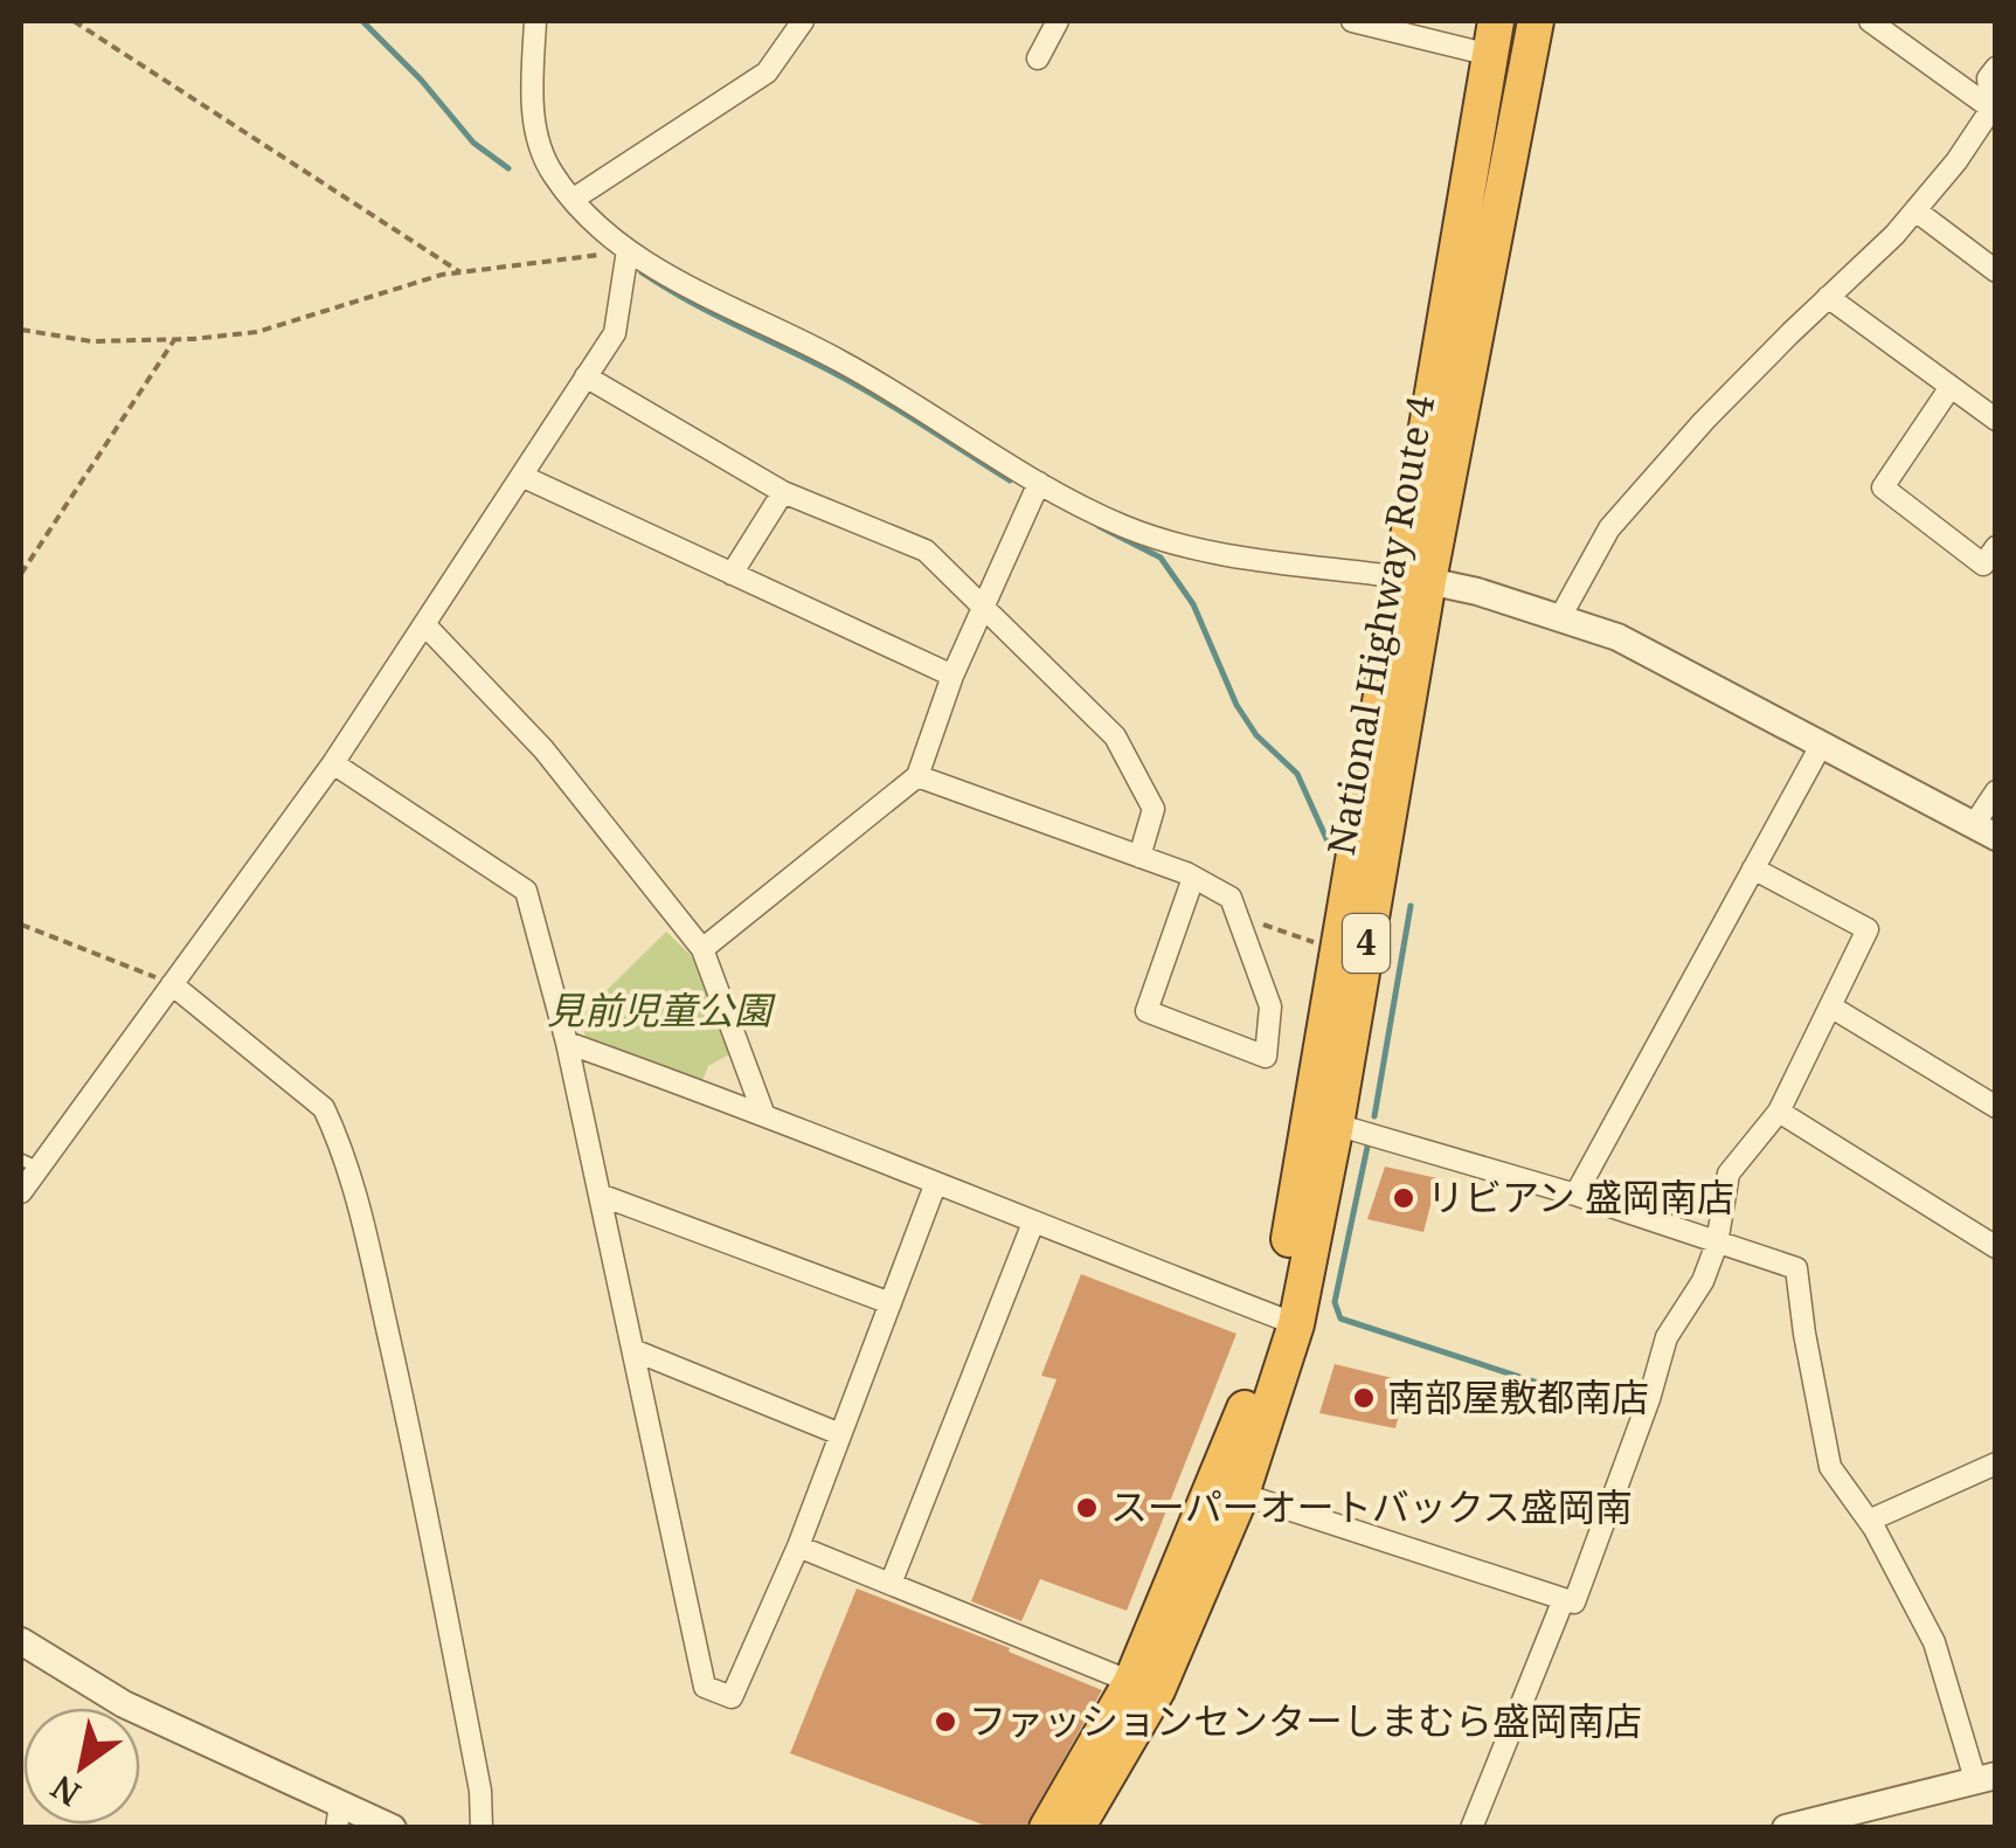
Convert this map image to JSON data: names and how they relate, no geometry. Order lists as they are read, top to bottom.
{
  "streets": {
    "highway": ["National Highway Route 4", "4"]
  },
  "parks": ["見前児童公園"],
  "places": [
    "リビアン 盛岡南店",
    "南部屋敷都南店",
    "スーパーオートバックス盛岡南",
    "ファッションセンターしまむら盛岡南店"
  ],
  "north": "bottom left"
}
